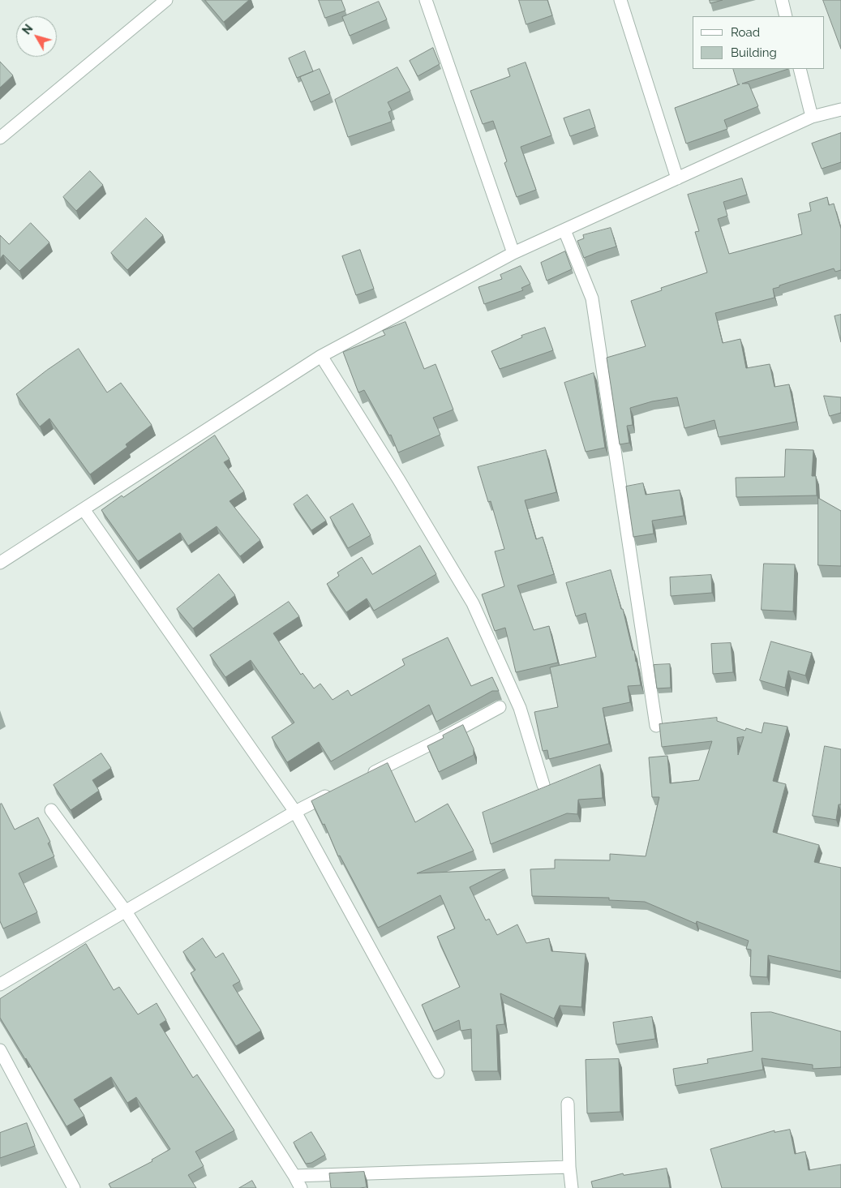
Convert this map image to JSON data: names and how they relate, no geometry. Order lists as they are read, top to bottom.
{
  "legend": ["Road", "Building"],
  "north": "top left"
}
